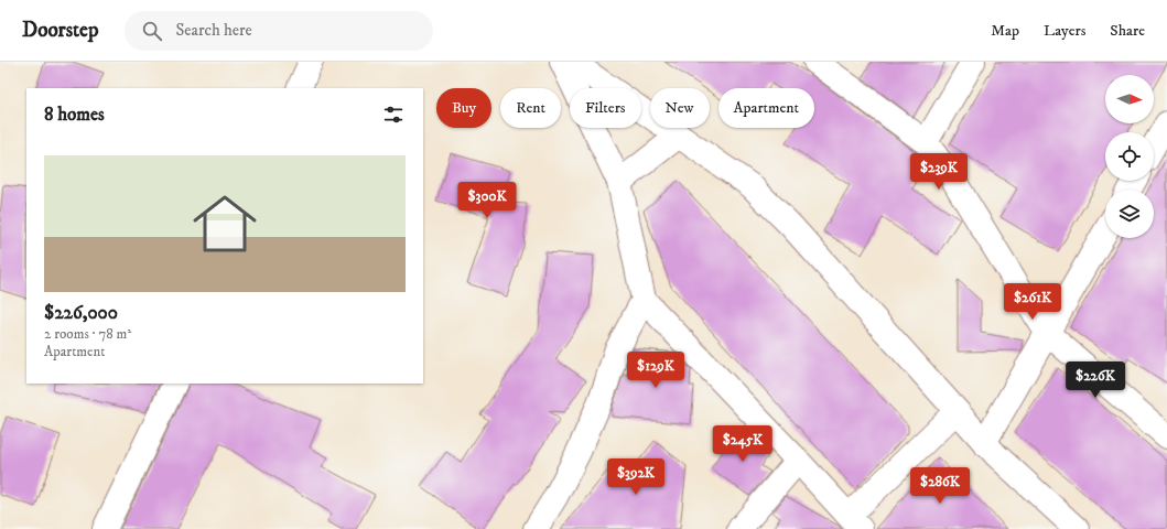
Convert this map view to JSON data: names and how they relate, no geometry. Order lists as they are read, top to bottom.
{
  "north": "right",
  "page": {
    "header": "Doorstep",
    "search": "Search here",
    "nav": ["Map", "Layers", "Share"],
    "chip": [
      "Buy",
      "Rent",
      "Filters",
      "New",
      "Apartment"
    ],
    "heading": "8 homes",
    "list": [
      {
        "name": "$226,000",
        "note": "2 rooms · 78 m² · Apartment"
      }
    ],
    "price": [
      "$239K",
      "$300K",
      "$261K",
      "$129K",
      "$226K",
      "$245K",
      "$392K",
      "$286K"
    ]
  }
}
